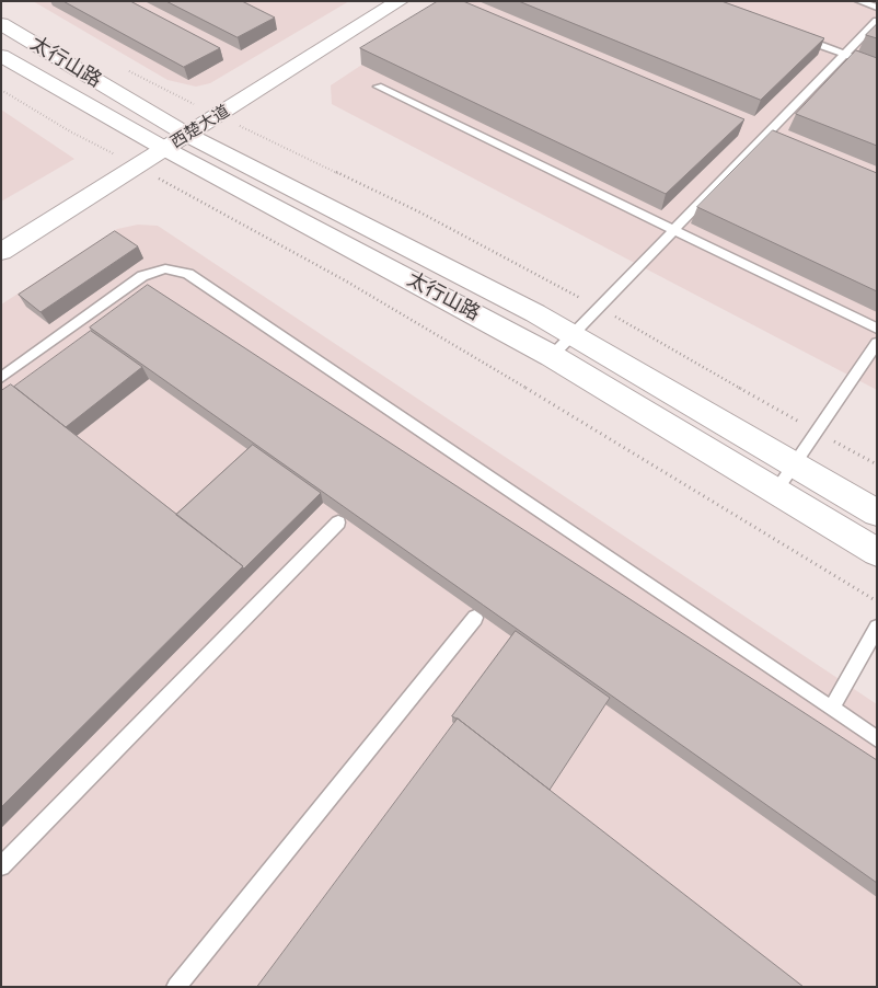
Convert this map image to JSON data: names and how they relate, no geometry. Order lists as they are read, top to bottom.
{
  "streets": {
    "street": ["太行山路", "西楚大道"]
  },
  "crossings": [
    ["太行山路", "西楚大道"]
  ]
}
